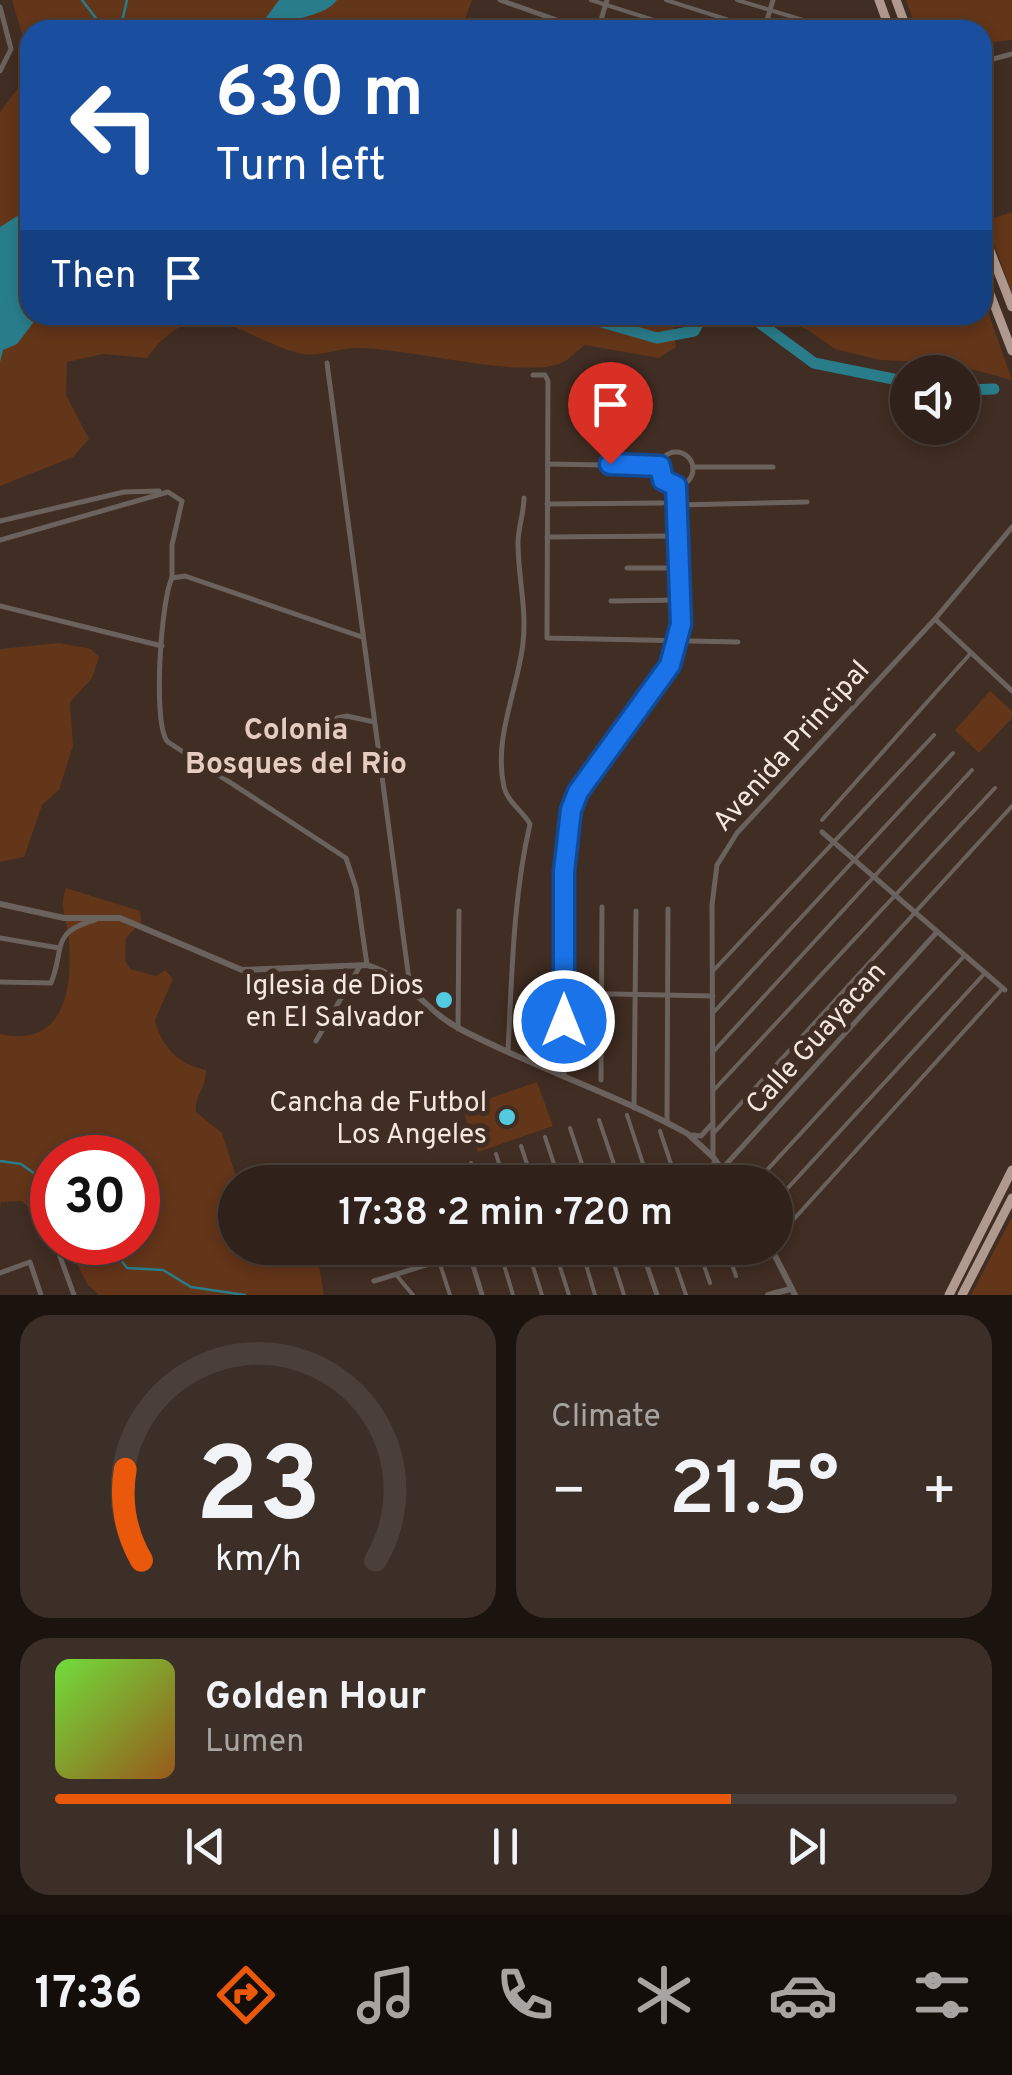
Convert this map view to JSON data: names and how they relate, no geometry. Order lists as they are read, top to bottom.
{
  "streets": {
    "street": ["Avenida Principal", "Calle Guayacan"]
  },
  "crossings": [
    ["Avenida Principal", "Calle Guayacan"]
  ],
  "districts": ["Colonia Bosques del Rio"],
  "places": ["Iglesia de Dios en El Salvador", "Cancha de Futbol Los Angeles"],
  "page": {
    "turn": ["630 m", "Turn left"],
    "then": "Then",
    "limit": "30",
    "trip": "17:38 · 2 min · 720 m",
    "tile": "Climate",
    "heat": ["−", "21.5°", "+"],
    "song": ["Golden Hour", "Lumen"],
    "tabs": "17:36",
    "gauge": ["23", "km/h"]
  }
}
